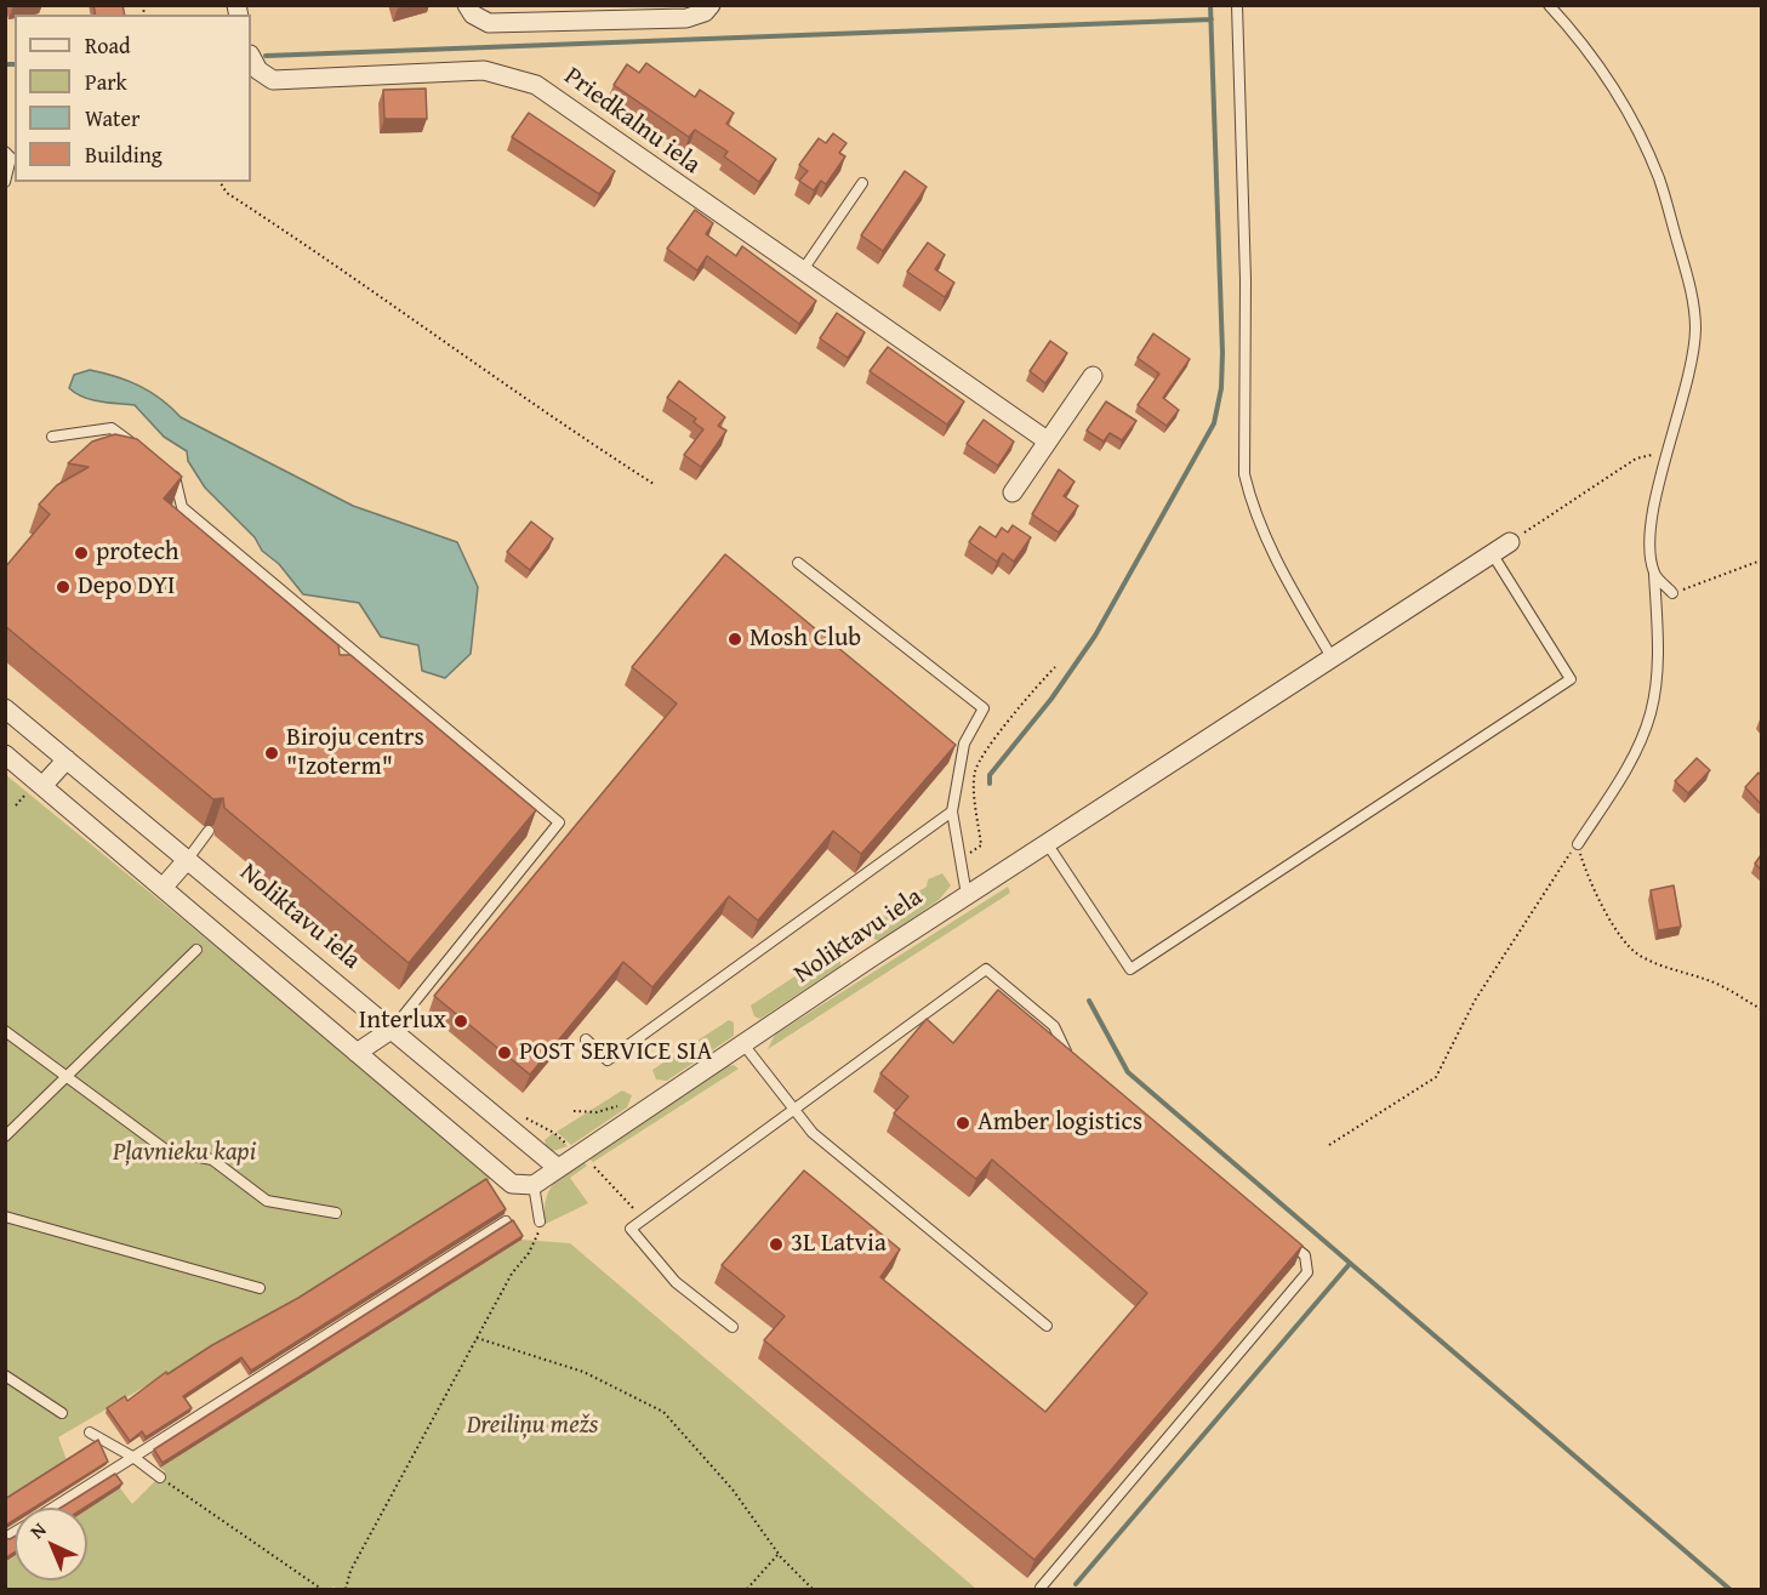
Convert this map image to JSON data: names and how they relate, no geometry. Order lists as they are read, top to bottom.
{
  "streets": {
    "street": ["Priedkalnu iela", "Noliktavu iela"]
  },
  "parks": ["Pļavnieku kapi", "Dreiliņu mežs"],
  "places": [
    "protech",
    "Depo DYI",
    "Mosh Club",
    "Biroju centrs \"Izoterm\"",
    "Interlux",
    "POST SERVICE SIA",
    "Amber logistics",
    "3L Latvia"
  ],
  "legend": [
    "Road",
    "Park",
    "Water",
    "Building"
  ],
  "north": "top left"
}
